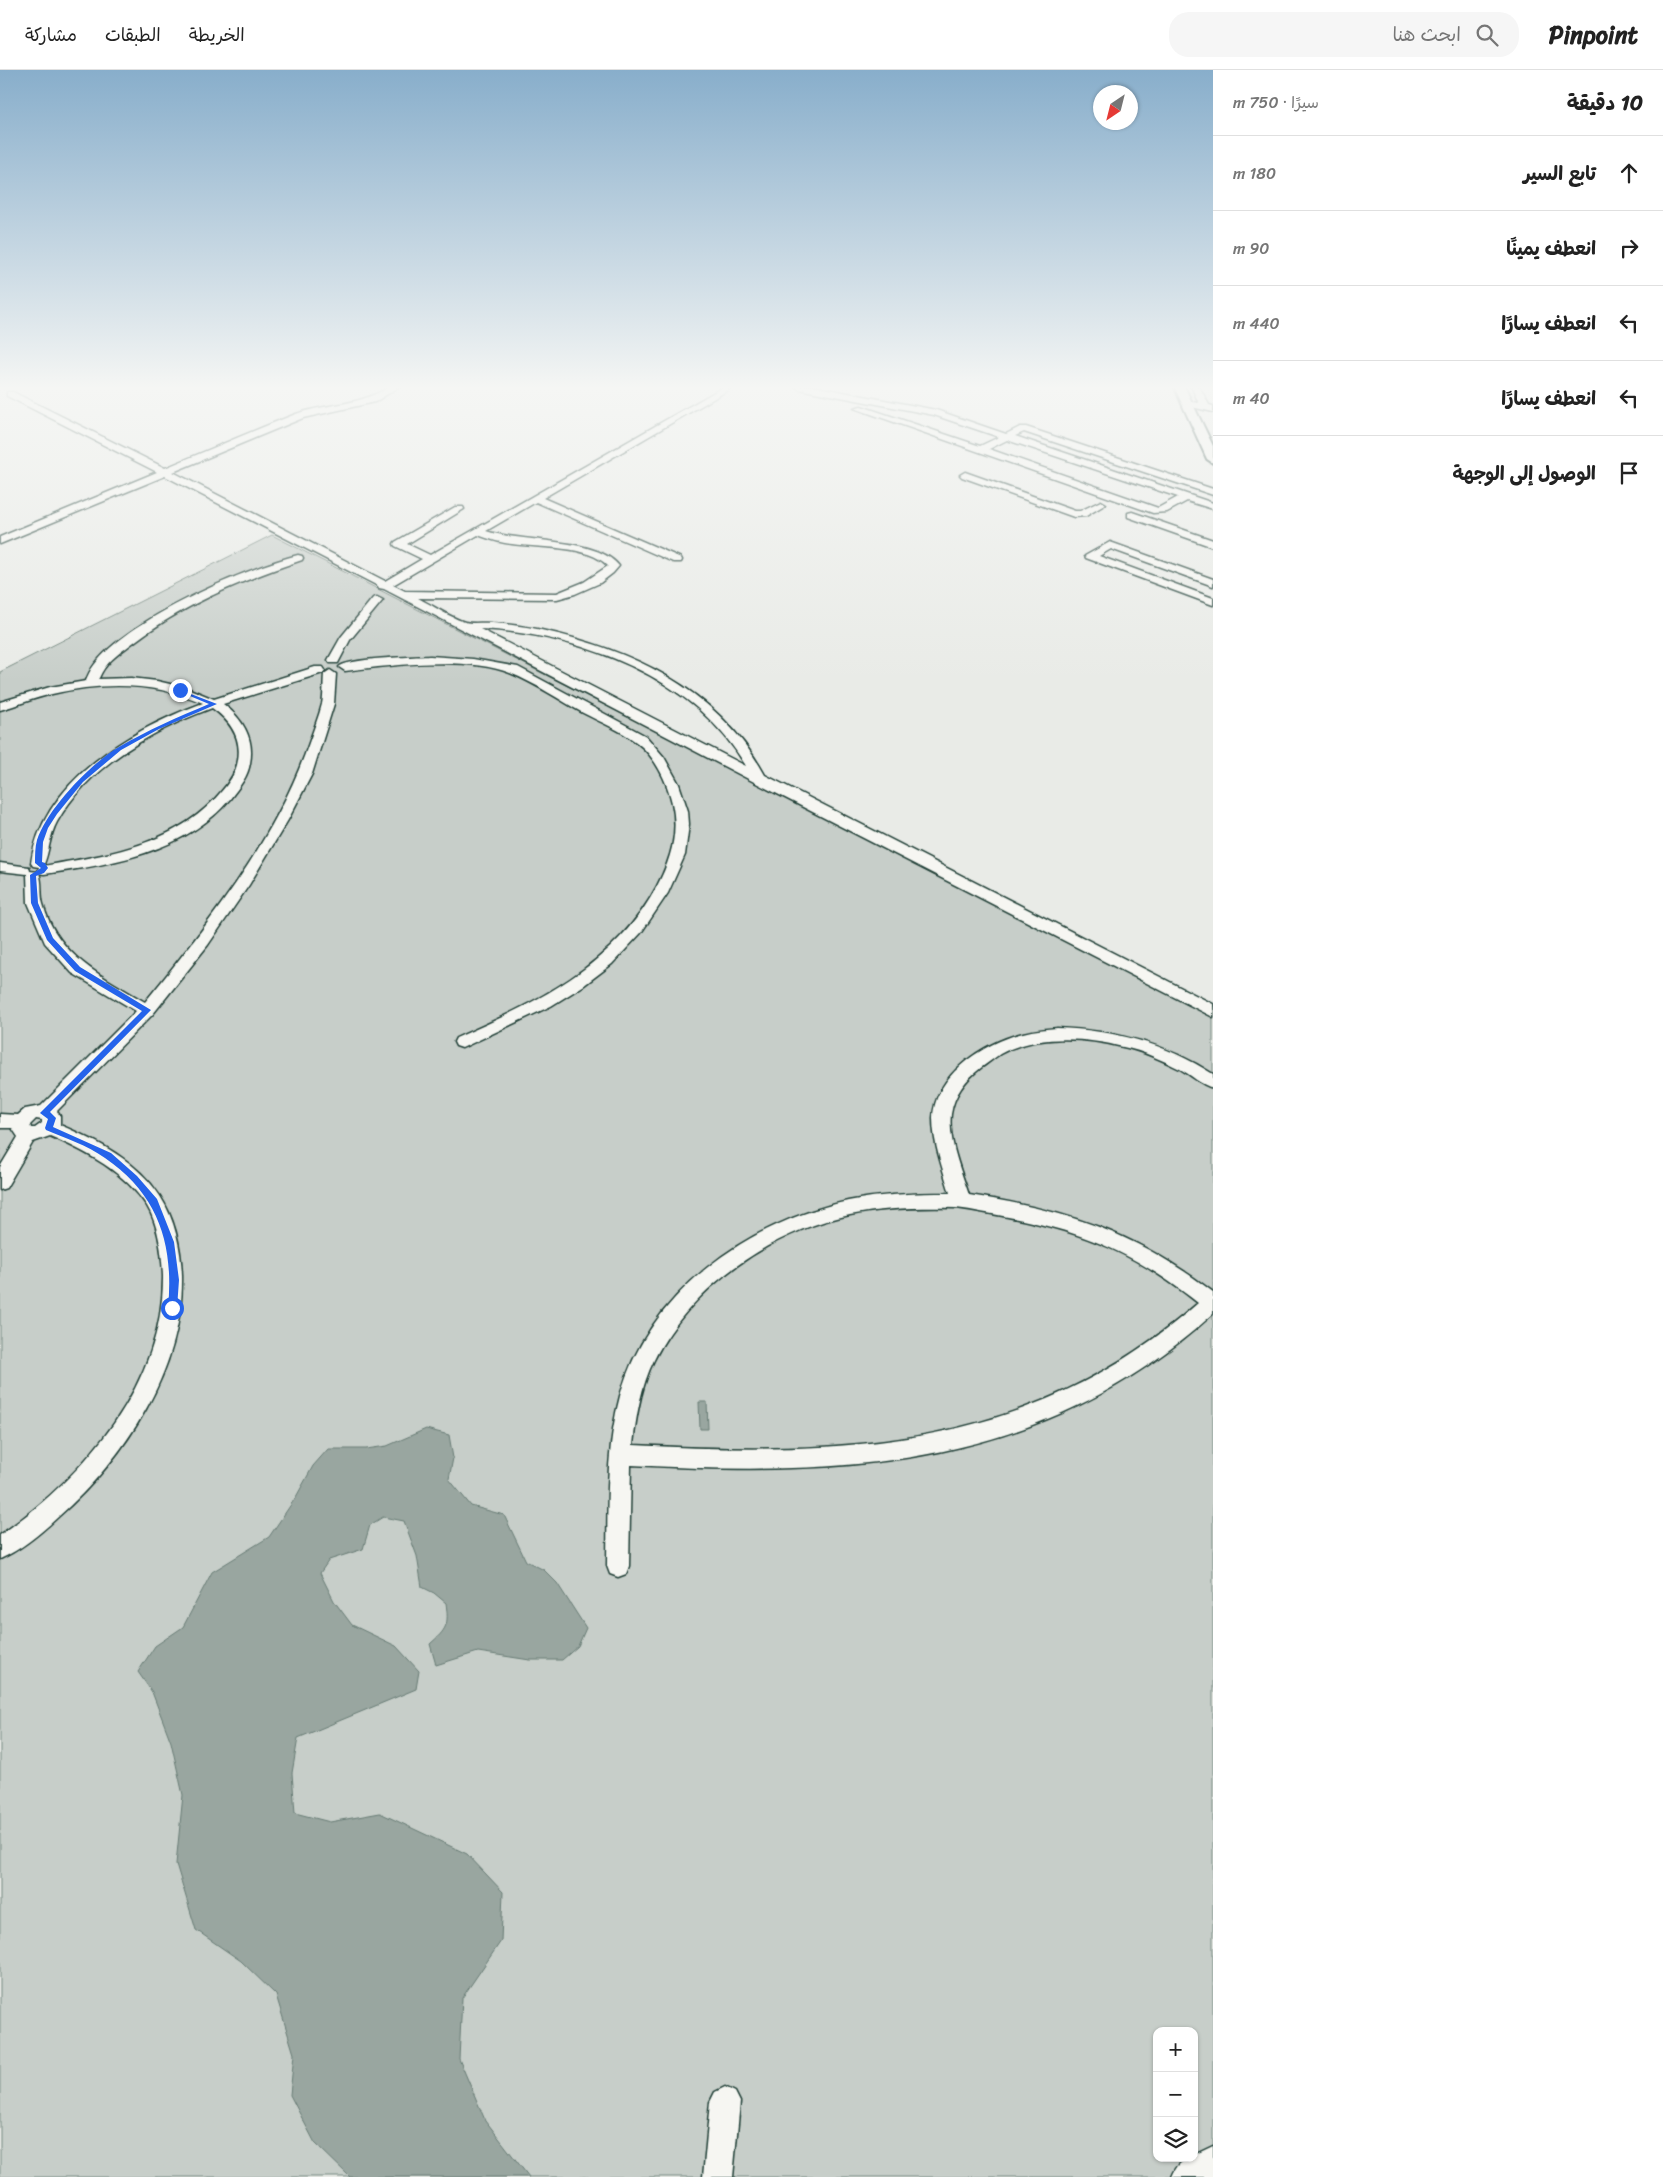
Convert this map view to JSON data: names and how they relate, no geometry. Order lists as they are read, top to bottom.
{
  "north": "bottom left",
  "page": {
    "header": "Pinpoint",
    "search": "ابحث هنا",
    "nav": ["الخريطة", "الطبقات", "مشاركة"],
    "heading": ["10 دقيقة", "سيرًا · 750 m"],
    "list": [
      ["تابع السير", "180 m"],
      ["انعطف يمينًا", "90 m"],
      ["انعطف يسارًا", "440 m"],
      ["انعطف يسارًا", "40 m"],
      "الوصول إلى الوجهة"
    ],
    "map_buttons": ["+", "−"]
  }
}
